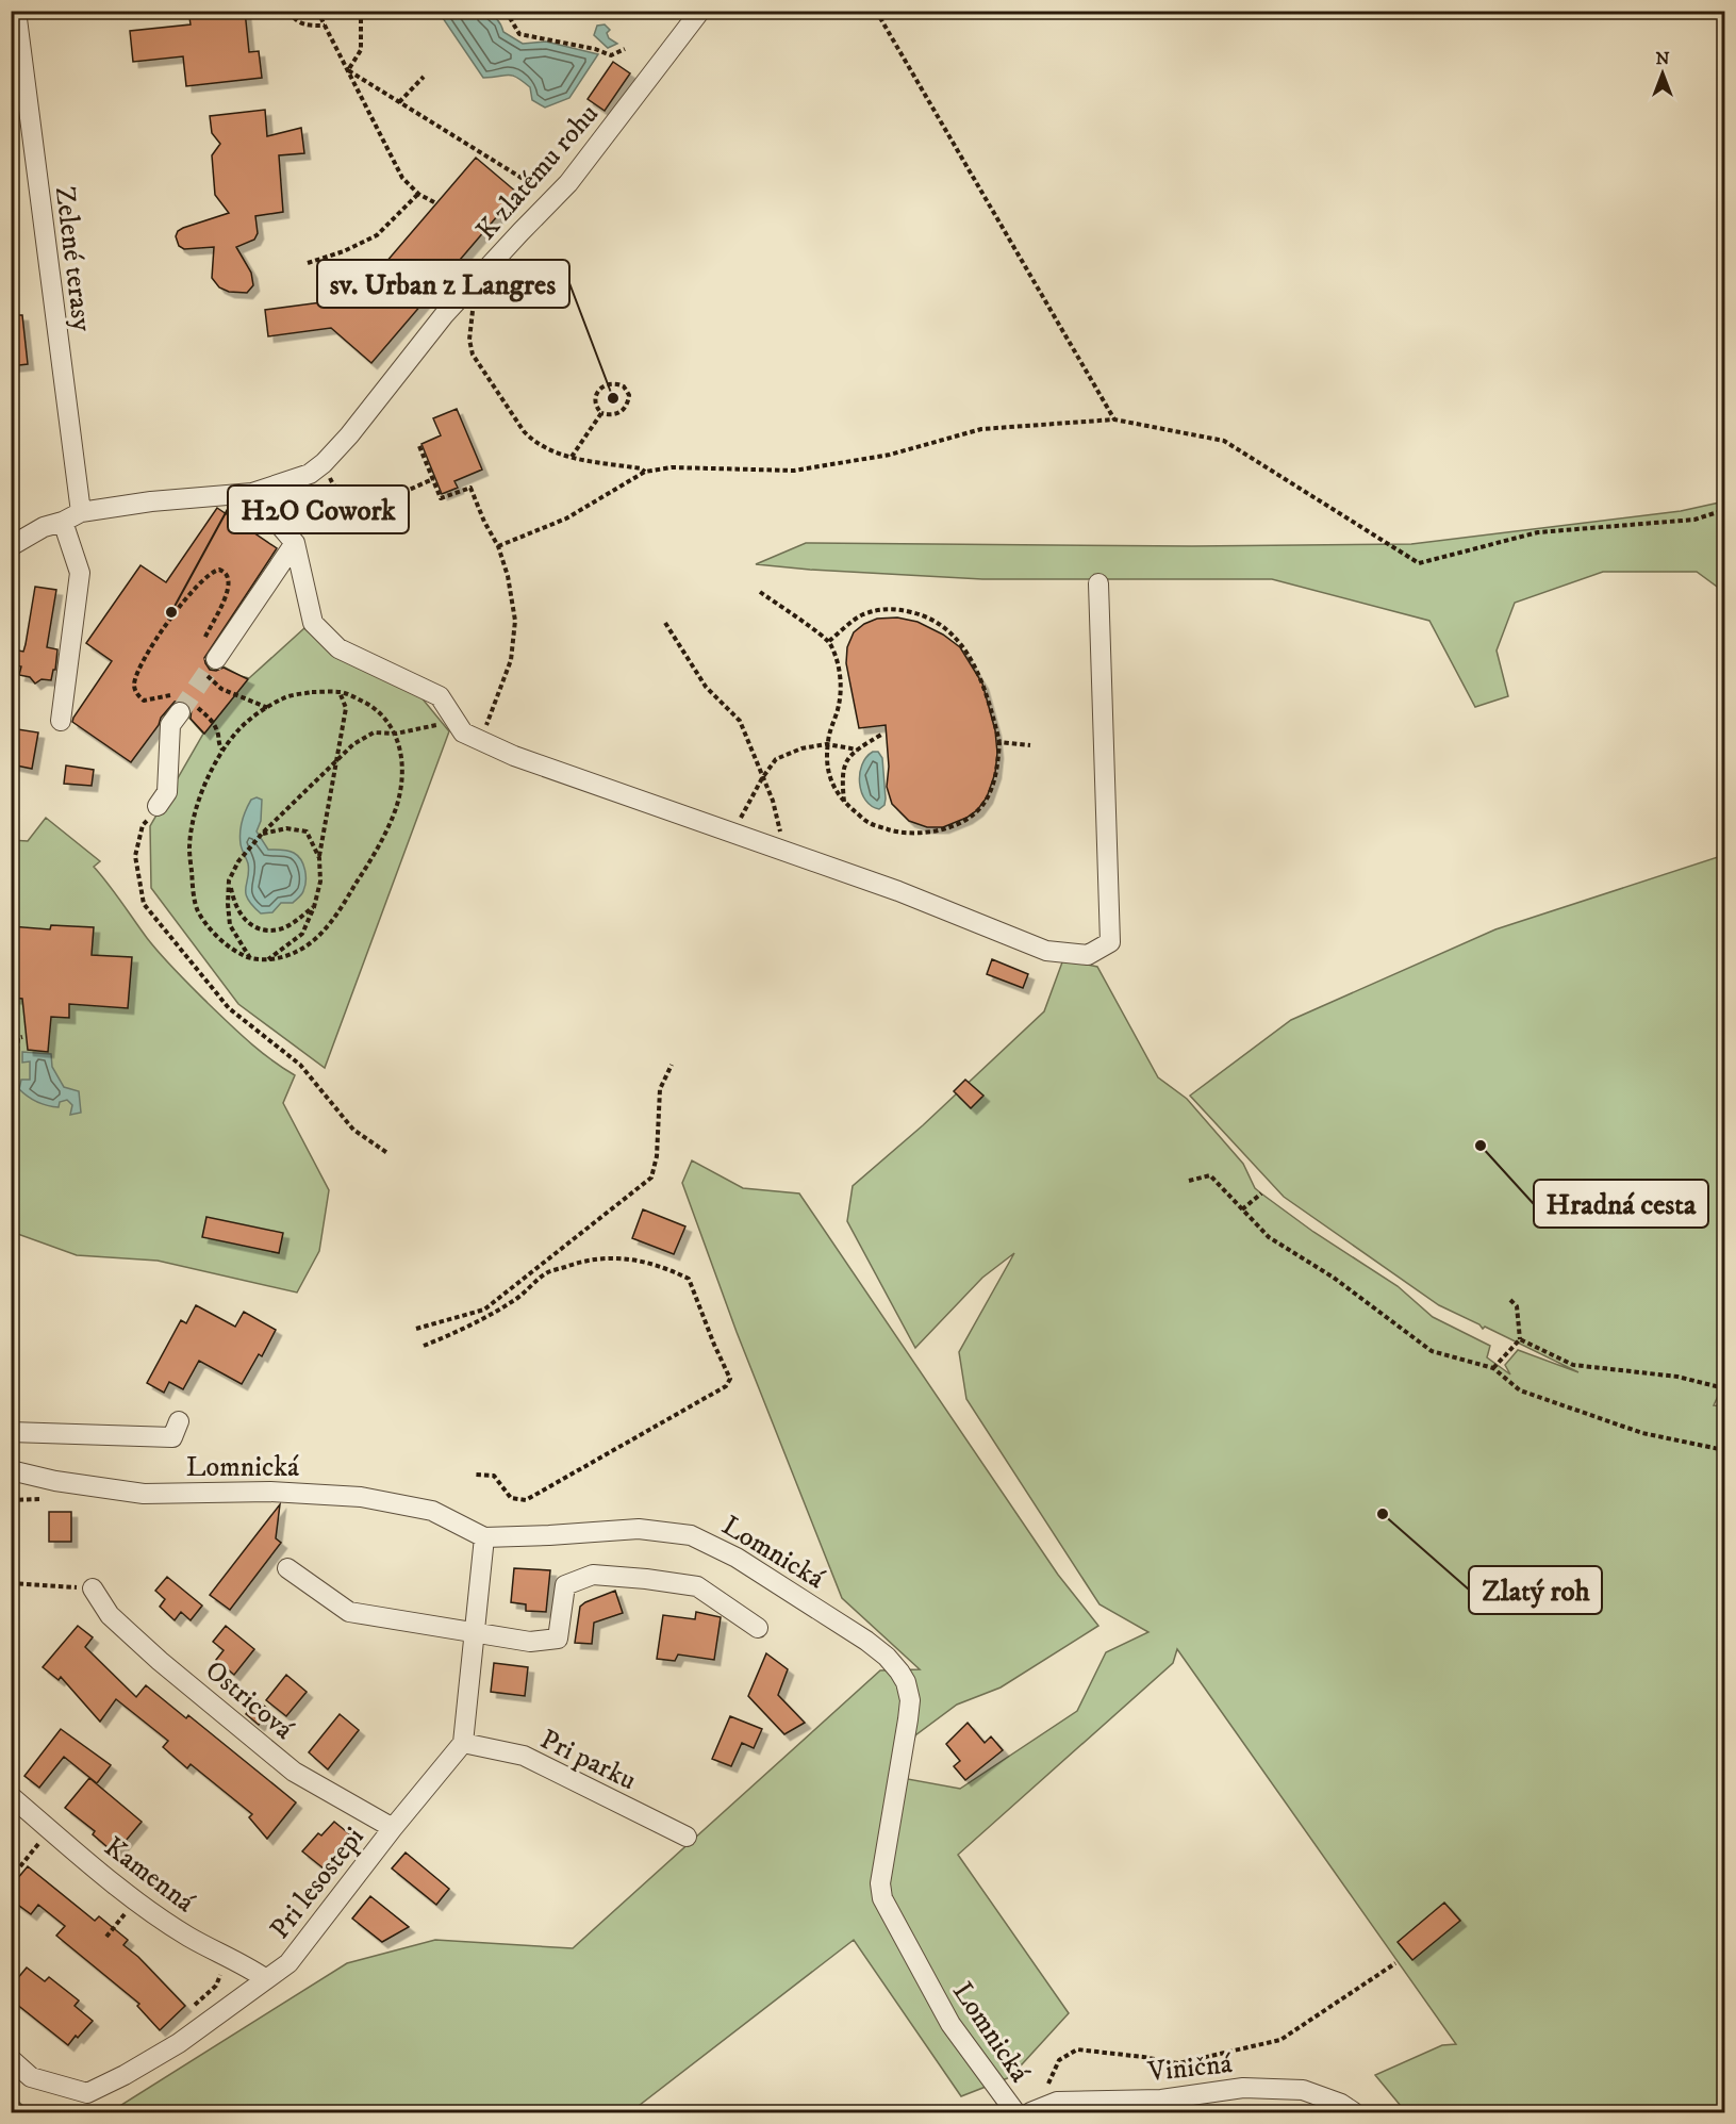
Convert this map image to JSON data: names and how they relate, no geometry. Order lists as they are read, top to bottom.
{
  "streets": {
    "street": [
      "K zlatému rohu",
      "Zelené terasy",
      "Lomnická",
      "Ostricová",
      "Pri parku",
      "Kamenná",
      "Pri lesostepi",
      "Viničná"
    ]
  },
  "crossings": [
    ["K zlatému rohu", "Zelené terasy"],
    ["Ostricová", "Pri lesostepi"],
    ["Pri parku", "Pri lesostepi"],
    ["Kamenná", "Pri lesostepi"]
  ],
  "places": [
    "sv. Urban z Langres",
    "H2O Cowork",
    "Hradná cesta",
    "Zlatý roh"
  ],
  "north": "top"
}
